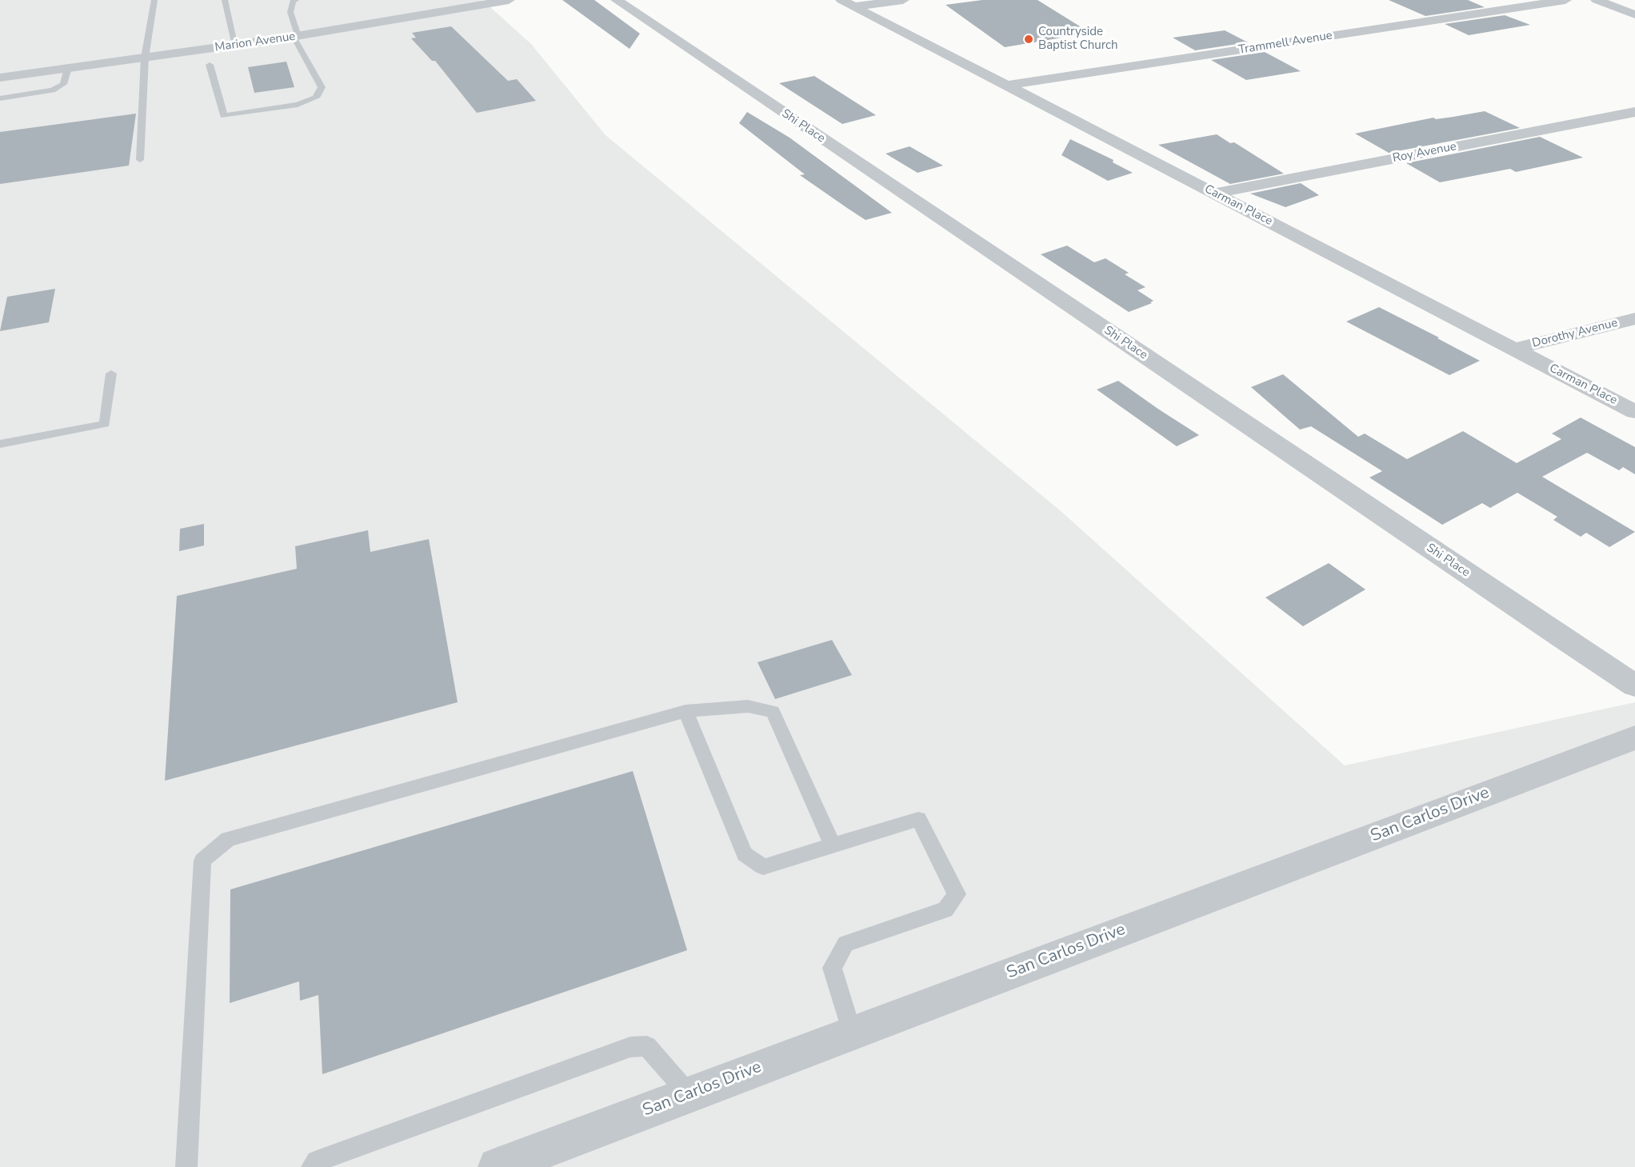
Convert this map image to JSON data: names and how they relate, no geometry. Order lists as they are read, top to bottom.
{
  "streets": {
    "street": [
      "Marion Avenue",
      "Trammell Avenue",
      "Shi Place",
      "Roy Avenue",
      "Carman Place",
      "Dorothy Avenue",
      "San Carlos Drive"
    ]
  },
  "crossings": [
    ["Trammell Avenue", "Carman Place"],
    ["Roy Avenue", "Carman Place"],
    ["Carman Place", "Dorothy Avenue"]
  ],
  "places": ["Countryside Baptist Church"]
}
